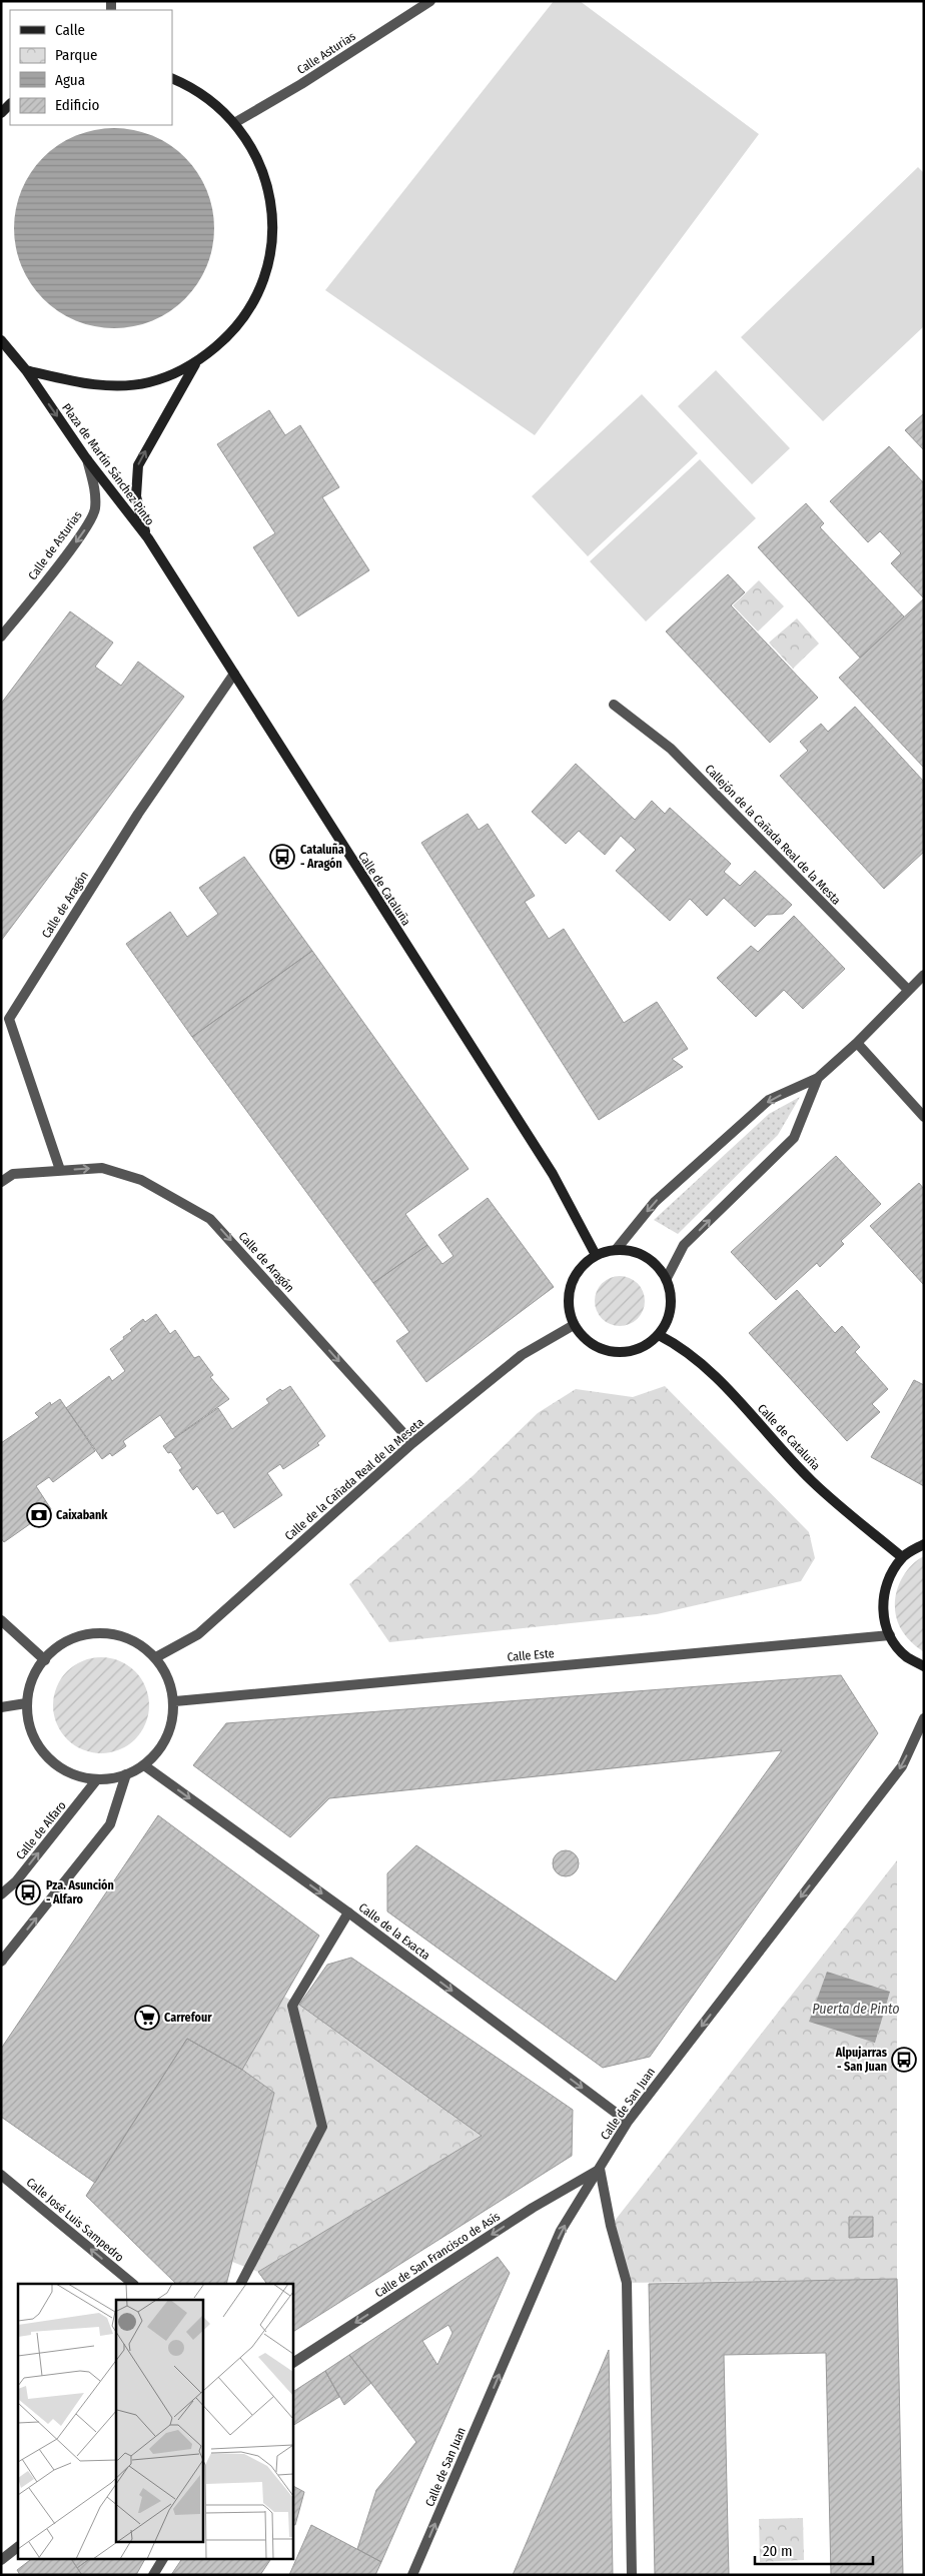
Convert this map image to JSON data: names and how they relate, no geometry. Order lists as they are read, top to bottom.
{
  "streets": {
    "main road": ["Plaza de Martín Sánchez Pinto", "Calle de Cataluña"],
    "street": [
      "Calle Asturias",
      "Calle de Asturias",
      "Callejón de la Cañada Real de la Mesta",
      "Calle de Aragón",
      "Calle de la Cañada Real de la Meseta",
      "Calle Este",
      "Calle de Alfaro",
      "Calle de la Exacta",
      "Calle de San Juan",
      "Calle José Luis Sampedro",
      "Calle de San Francisco de Asís"
    ]
  },
  "crossings": [
    ["Calle Asturias", "Plaza de Martín Sánchez Pinto"],
    ["Plaza de Martín Sánchez Pinto", "Calle de Asturias"],
    ["Plaza de Martín Sánchez Pinto", "Calle de Cataluña"],
    ["Calle de Cataluña", "Calle de Aragón"],
    ["Calle de Cataluña", "Calle de la Cañada Real de la Meseta"],
    ["Calle de Aragón", "Calle de la Cañada Real de la Meseta"],
    ["Calle de la Cañada Real de la Meseta", "Calle Este"],
    ["Calle de la Cañada Real de la Meseta", "Calle de Alfaro"],
    ["Calle de la Cañada Real de la Meseta", "Calle de la Exacta"],
    ["Calle Este", "Calle de Alfaro"],
    ["Calle Este", "Calle de la Exacta"],
    ["Calle de Alfaro", "Calle de la Exacta"],
    ["Calle de la Exacta", "Calle de San Juan"],
    ["Calle de San Juan", "Calle de San Francisco de Asís"]
  ],
  "one_way": [
    "Calle de Asturias",
    "Calle de Aragón",
    "Calle de la Exacta",
    "Calle José Luis Sampedro",
    "Calle de San Francisco de Asís"
  ],
  "water": ["Puerta de Pinto"],
  "places": {
    "bus stop": ["Cataluña - Aragón", "Pza. Asunción - Alfaro", "Alpujarras - San Juan"],
    "bank": ["Caixabank"],
    "supermarket": ["Carrefour"]
  },
  "legend": [
    "Calle",
    "Parque",
    "Agua",
    "Edificio"
  ],
  "scale_bar": "20 m"
}
